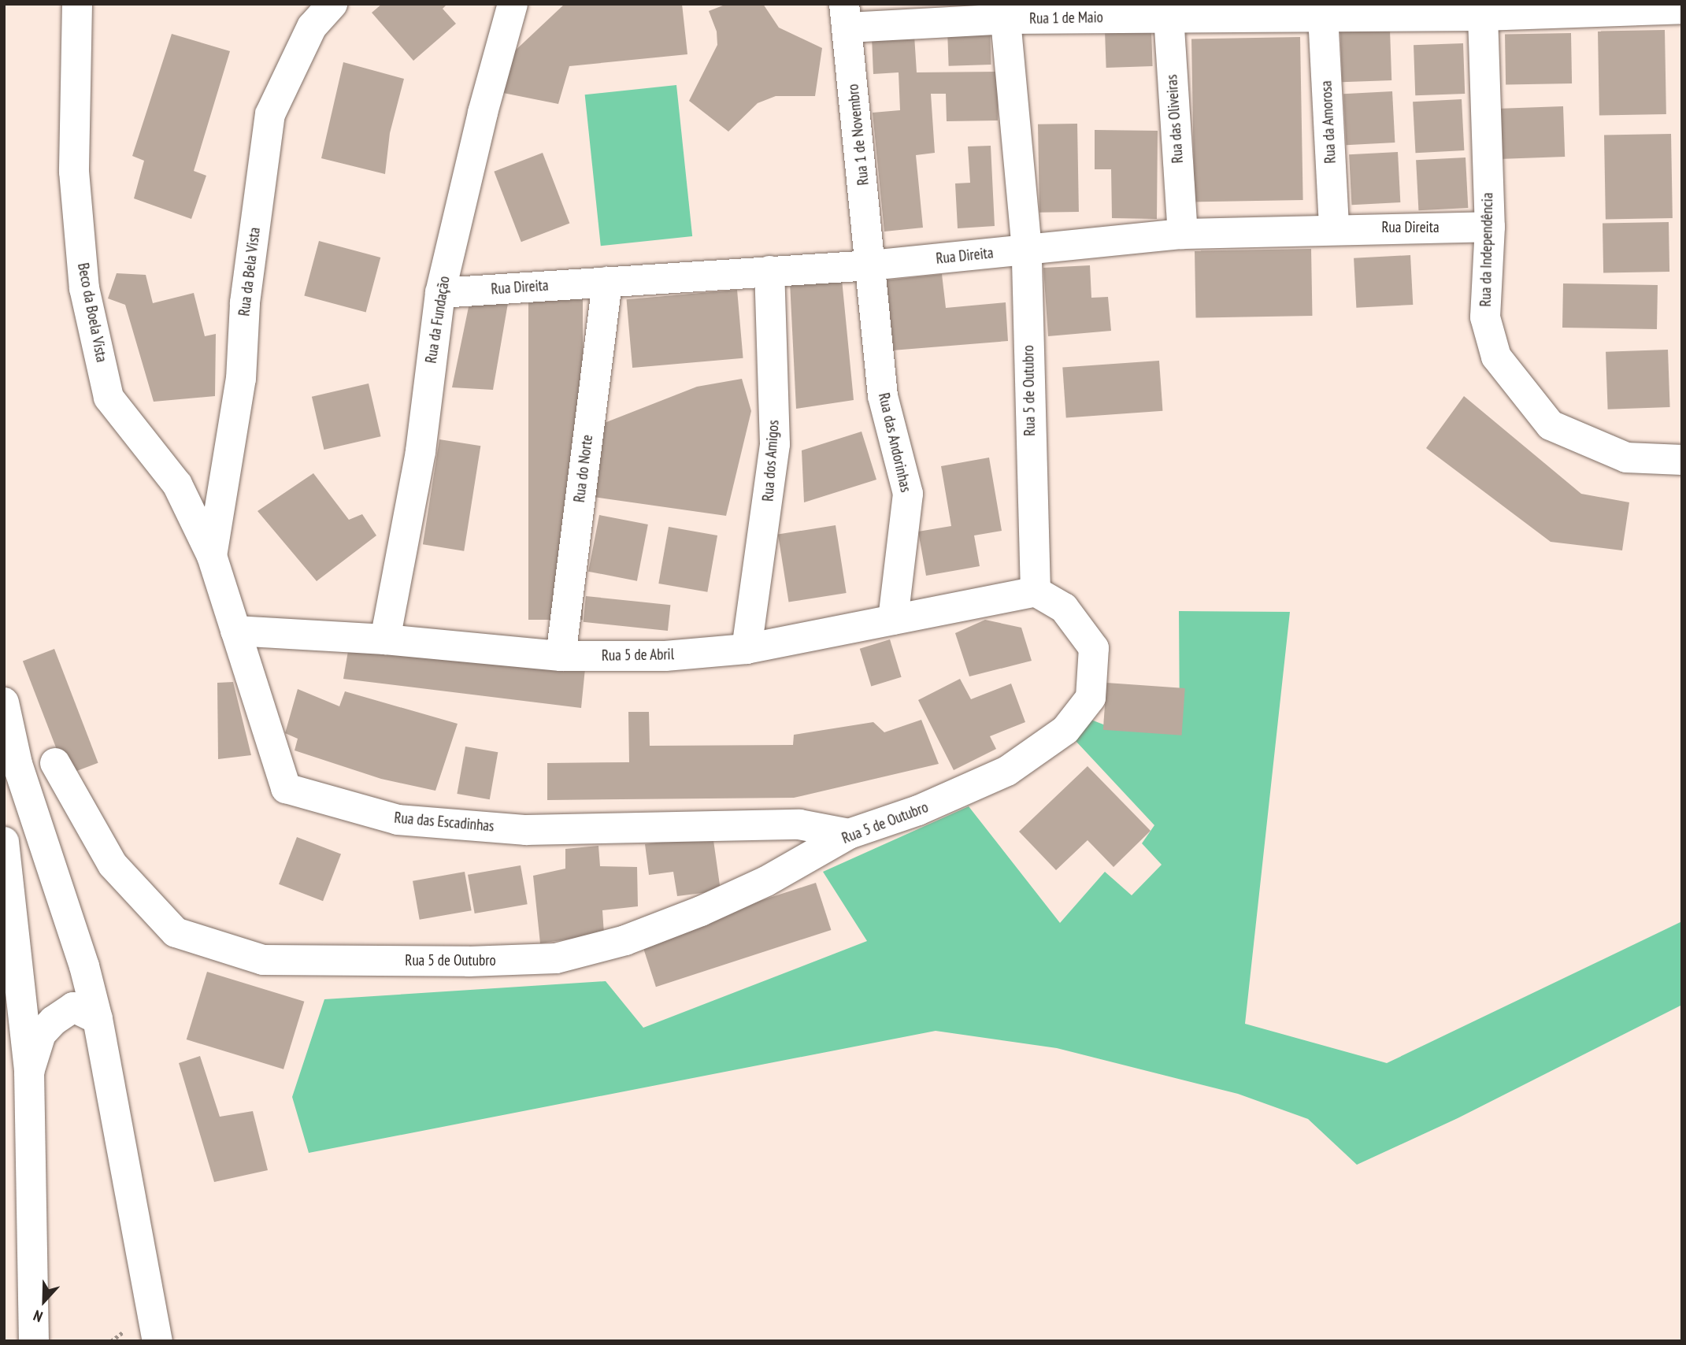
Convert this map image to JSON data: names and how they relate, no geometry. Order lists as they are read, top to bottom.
{
  "streets": {
    "street": [
      "Rua 1 de Maio",
      "Rua das Oliveiras",
      "Rua da Amorosa",
      "Rua 1 de Novembro",
      "Rua Direita",
      "Rua da Independência",
      "Rua da Bela Vista",
      "Beco da Boela Vista",
      "Rua da Fundação",
      "Rua 5 de Outubro",
      "Rua das Andorinhas",
      "Rua dos Amigos",
      "Rua do Norte",
      "Rua 5 de Abril",
      "Rua das Escadinhas"
    ]
  },
  "crossings": [
    ["Rua 1 de Maio", "Rua das Oliveiras"],
    ["Rua 1 de Maio", "Rua da Amorosa"],
    ["Rua 1 de Maio", "Rua 1 de Novembro"],
    ["Rua 1 de Maio", "Rua da Independência"],
    ["Rua 1 de Maio", "Rua 5 de Outubro"],
    ["Rua das Oliveiras", "Rua Direita"],
    ["Rua da Amorosa", "Rua Direita"],
    ["Rua 1 de Novembro", "Rua Direita"],
    ["Rua 1 de Novembro", "Rua das Andorinhas"],
    ["Rua Direita", "Rua da Independência"],
    ["Rua Direita", "Rua da Fundação"],
    ["Rua Direita", "Rua 5 de Outubro"],
    ["Rua Direita", "Rua das Andorinhas"],
    ["Rua Direita", "Rua dos Amigos"],
    ["Rua Direita", "Rua do Norte"],
    ["Rua da Bela Vista", "Beco da Boela Vista"],
    ["Rua da Bela Vista", "Rua das Escadinhas"],
    ["Beco da Boela Vista", "Rua das Escadinhas"],
    ["Rua da Fundação", "Rua 5 de Abril"],
    ["Rua 5 de Outubro", "Rua 5 de Abril"],
    ["Rua 5 de Outubro", "Rua das Escadinhas"],
    ["Rua das Andorinhas", "Rua 5 de Abril"],
    ["Rua dos Amigos", "Rua 5 de Abril"],
    ["Rua do Norte", "Rua 5 de Abril"],
    ["Rua 5 de Abril", "Rua das Escadinhas"]
  ],
  "north": "bottom"
}
